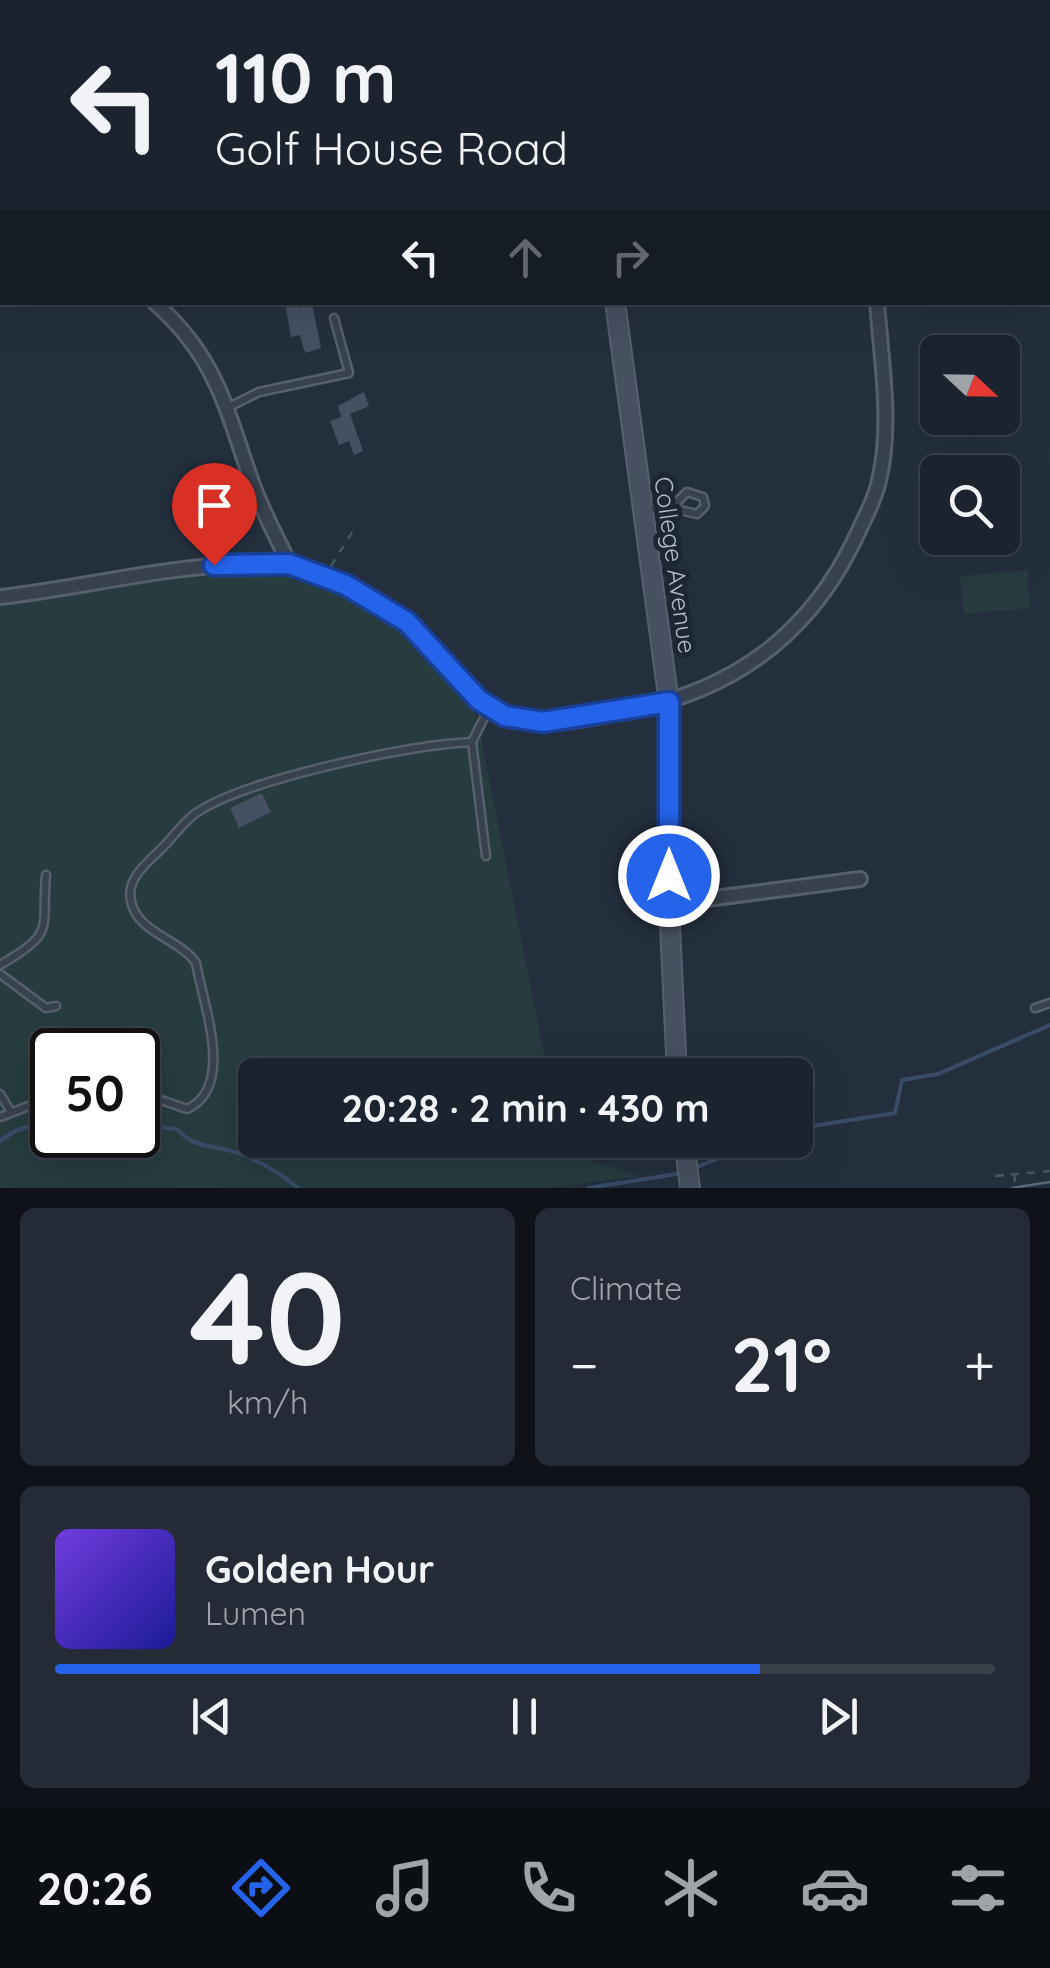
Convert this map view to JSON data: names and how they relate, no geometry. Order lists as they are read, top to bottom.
{
  "streets": {
    "main road": ["College Avenue"]
  },
  "north": "right",
  "page": {
    "turn": ["110 m", "Golf House Road"],
    "limit": "50",
    "trip": "20:28 · 2 min · 430 m",
    "tile": [
      ["40", "km/h"],
      "Climate"
    ],
    "heat": ["−", "21°", "+"],
    "song": ["Golden Hour", "Lumen"],
    "tabs": "20:26"
  }
}
